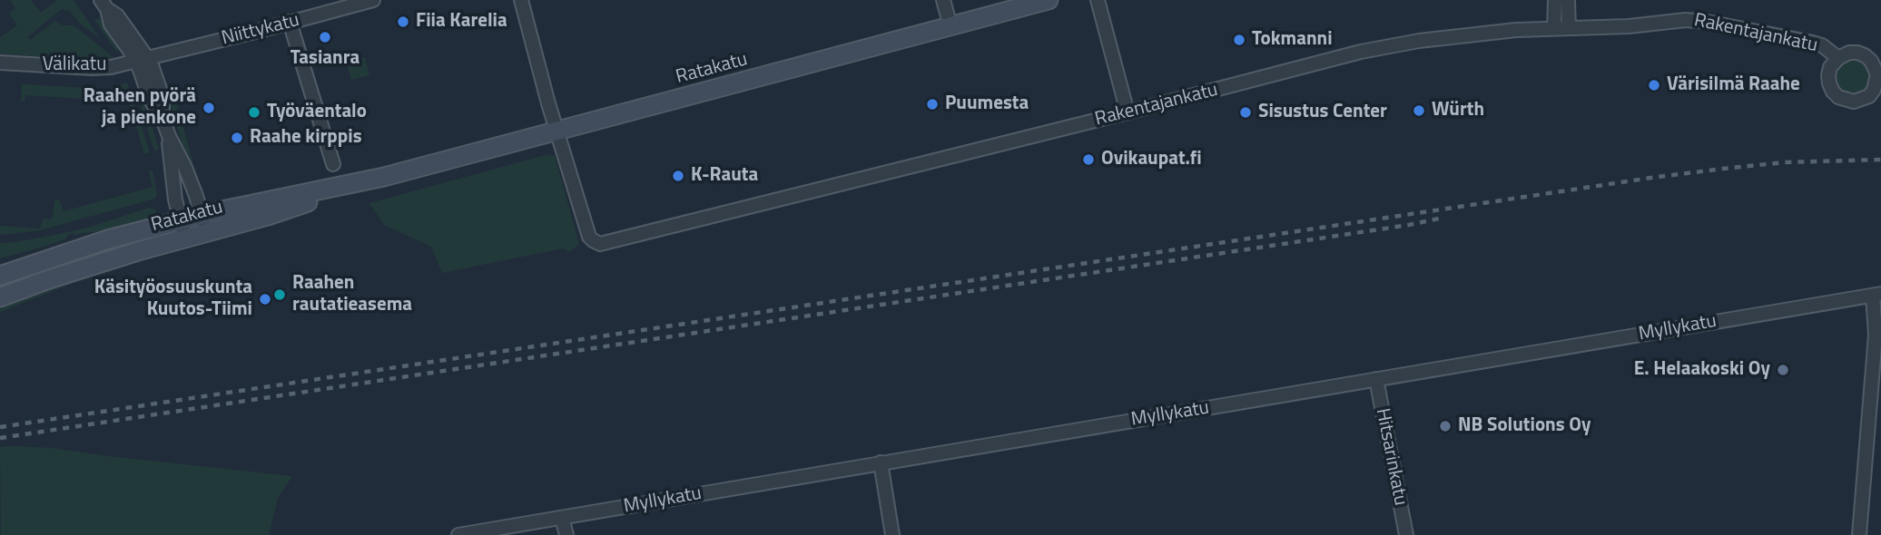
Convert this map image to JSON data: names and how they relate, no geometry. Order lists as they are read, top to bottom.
{
  "streets": {
    "main road": ["Ratakatu"],
    "street": [
      "Niittykatu",
      "Rakentajankatu",
      "Välikatu",
      "Myllykatu",
      "Hitsarinkatu"
    ]
  },
  "crossings": [
    ["Niittykatu", "Välikatu"],
    ["Rakentajankatu", "Ratakatu"],
    ["Myllykatu", "Hitsarinkatu"]
  ],
  "places": [
    "Fiia Karelia",
    "Tasianra",
    "Tokmanni",
    "Värisilmä Raahe",
    "Puumesta",
    "Raahen pyörä ja pienkone",
    "Würth",
    "Työväentalo",
    "Sisustus Center",
    "Raahe kirppis",
    "Ovikaupat.fi",
    "K-Rauta",
    "Raahen rautatieasema",
    "Käsityöosuuskunta Kuutos-Tiimi",
    "E. Helaakoski Oy",
    "NB Solutions Oy"
  ]
}
